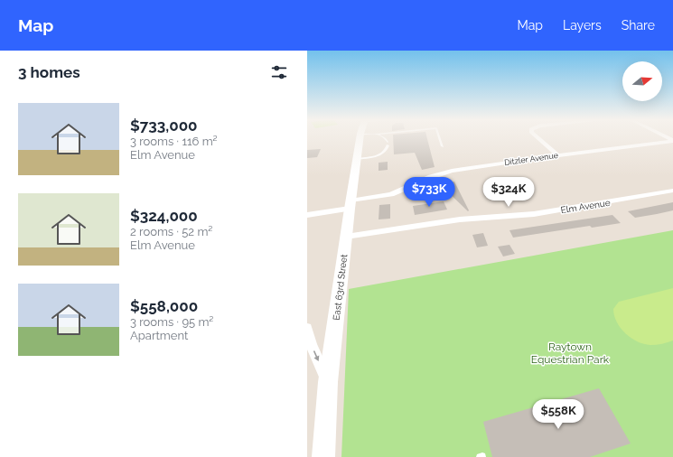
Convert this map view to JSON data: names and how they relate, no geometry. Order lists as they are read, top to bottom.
{
  "streets": {
    "main road": ["East 63rd Street"],
    "street": ["Ditzler Avenue", "Elm Avenue"]
  },
  "crossings": [
    ["Ditzler Avenue", "East 63rd Street"],
    ["Elm Avenue", "East 63rd Street"]
  ],
  "parks": ["Raytown Equestrian Park"],
  "north": "right",
  "page": {
    "header": "Map",
    "nav": ["Map", "Layers", "Share"],
    "heading": "3 homes",
    "list": [
      {
        "name": "$733,000",
        "note": "3 rooms · 116 m² · Elm Avenue"
      },
      {
        "name": "$324,000",
        "note": "2 rooms · 52 m² · Elm Avenue"
      },
      {
        "name": "$558,000",
        "note": "3 rooms · 95 m² · Apartment"
      }
    ],
    "price": ["$733K", "$324K", "$558K"]
  }
}
